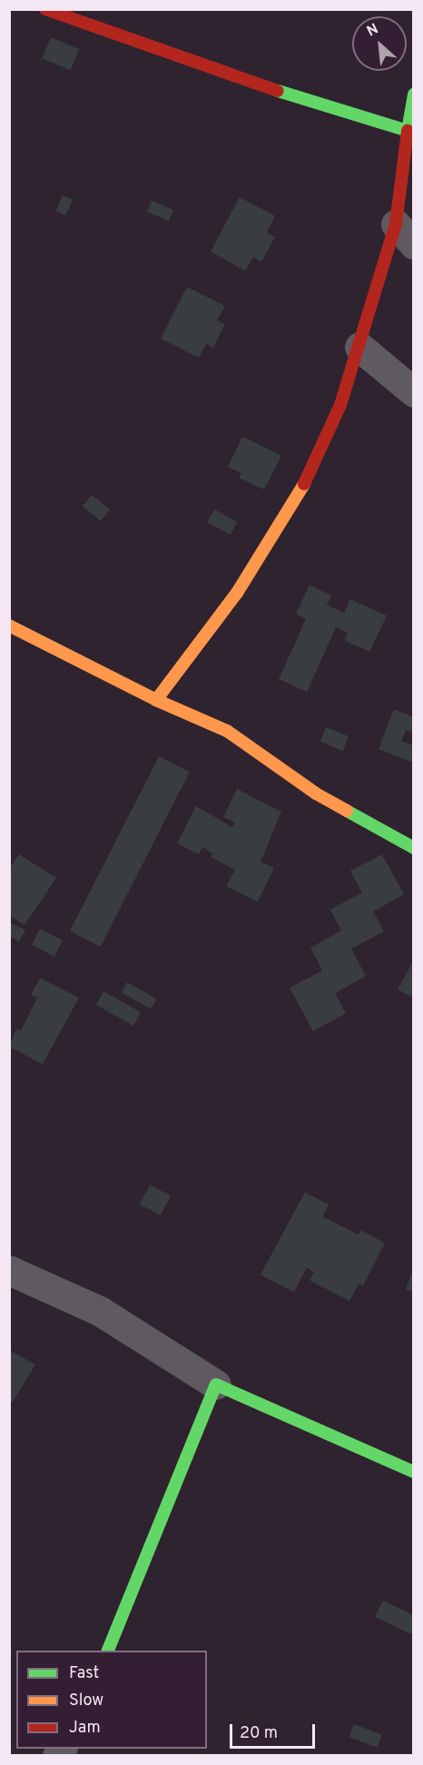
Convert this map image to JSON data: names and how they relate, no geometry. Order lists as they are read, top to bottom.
{
  "legend": ["Fast", "Slow", "Jam"],
  "scale_bar": "20 m",
  "north": "top left"
}
